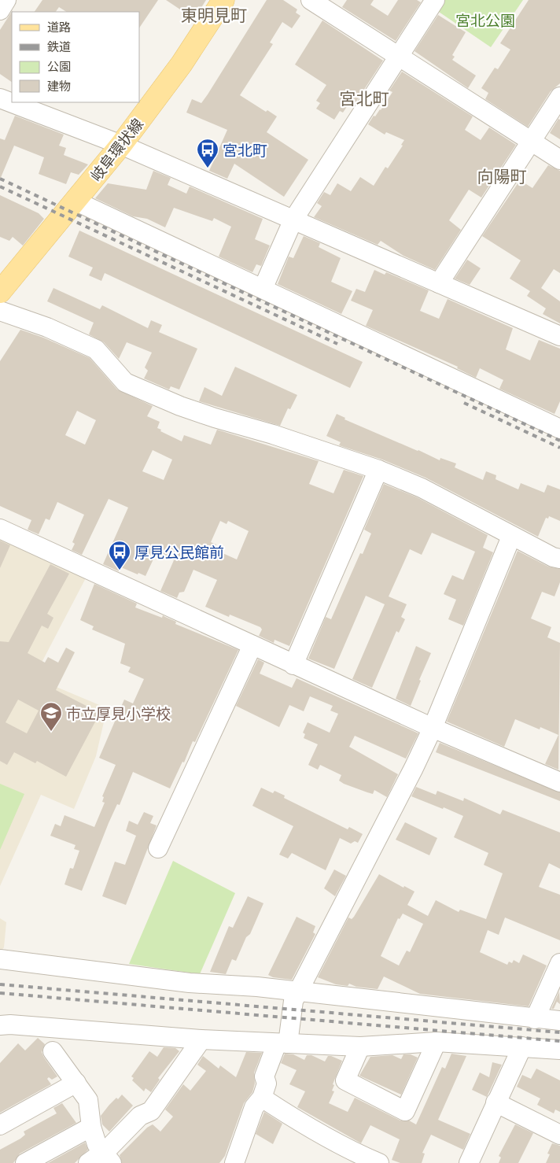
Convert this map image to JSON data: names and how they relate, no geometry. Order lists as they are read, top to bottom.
{
  "streets": {
    "main road": ["岐阜環状線"]
  },
  "districts": ["東明見町", "宮北町", "向陽町"],
  "parks": ["宮北公園"],
  "places": {
    "bus stop": ["宮北町", "厚見公民館前"],
    "school or university": ["市立厚見小学校"]
  },
  "legend": [
    "道路",
    "鉄道",
    "公園",
    "建物"
  ]
}
